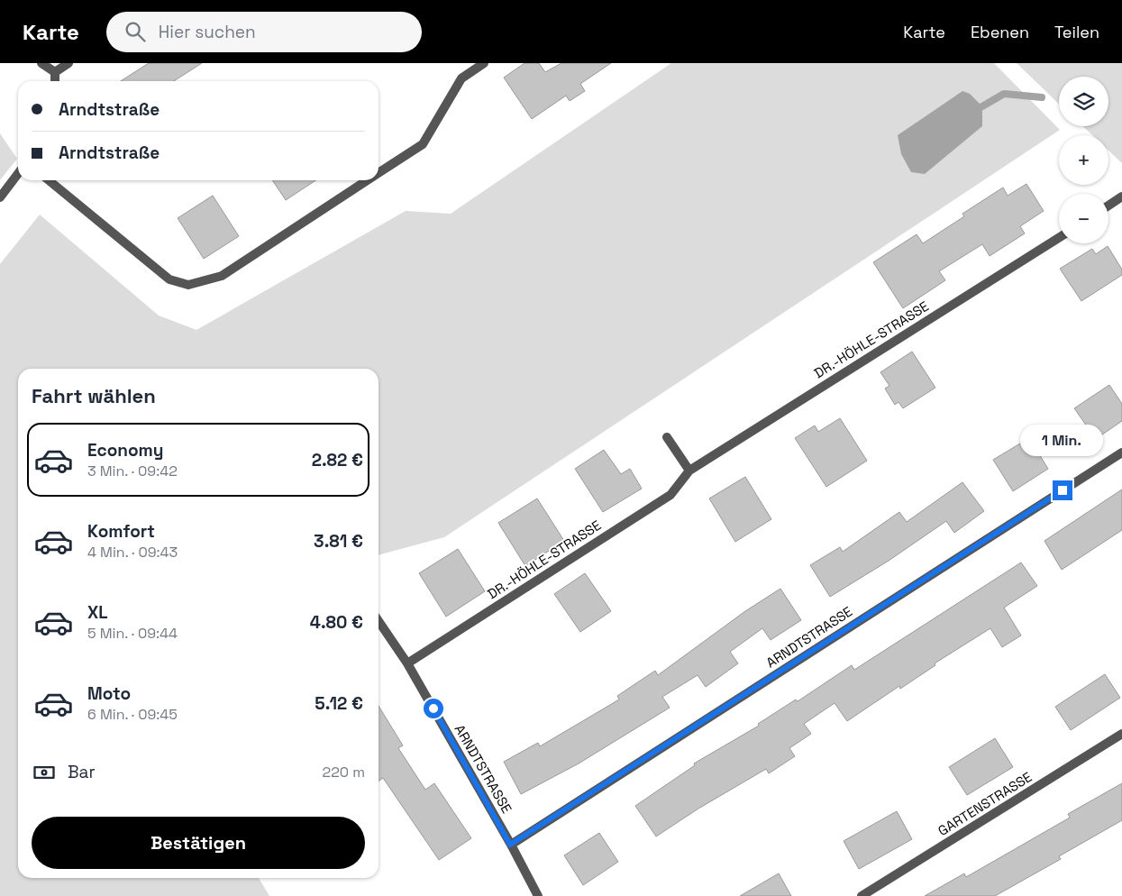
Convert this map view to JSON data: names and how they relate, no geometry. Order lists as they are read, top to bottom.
{
  "streets": {
    "street": ["DR.-HÖHLE-STRASSE", "ARNDTSTRASSE", "GARTENSTRASSE"]
  },
  "crossings": [
    ["DR.-HÖHLE-STRASSE", "ARNDTSTRASSE"]
  ],
  "page": {
    "header": "Karte",
    "search": "Hier suchen",
    "nav": ["Karte", "Ebenen", "Teilen"],
    "map_buttons": ["+", "−"],
    "banner": ["Arndtstraße", "Arndtstraße"],
    "heading": "Fahrt wählen",
    "list": [
      {
        "name": "Economy",
        "note": "3 Min. · 09:42",
        "value": "2.82 €"
      },
      {
        "name": "Komfort",
        "note": "4 Min. · 09:43",
        "value": "3.81 €"
      },
      {
        "name": "XL",
        "note": "5 Min. · 09:44",
        "value": "4.80 €"
      },
      {
        "name": "Moto",
        "note": "6 Min. · 09:45",
        "value": "5.12 €"
      }
    ],
    "bubble": "1 Min.",
    "pay": ["Bar", "220 m"],
    "buttons": "Bestätigen"
  }
}
